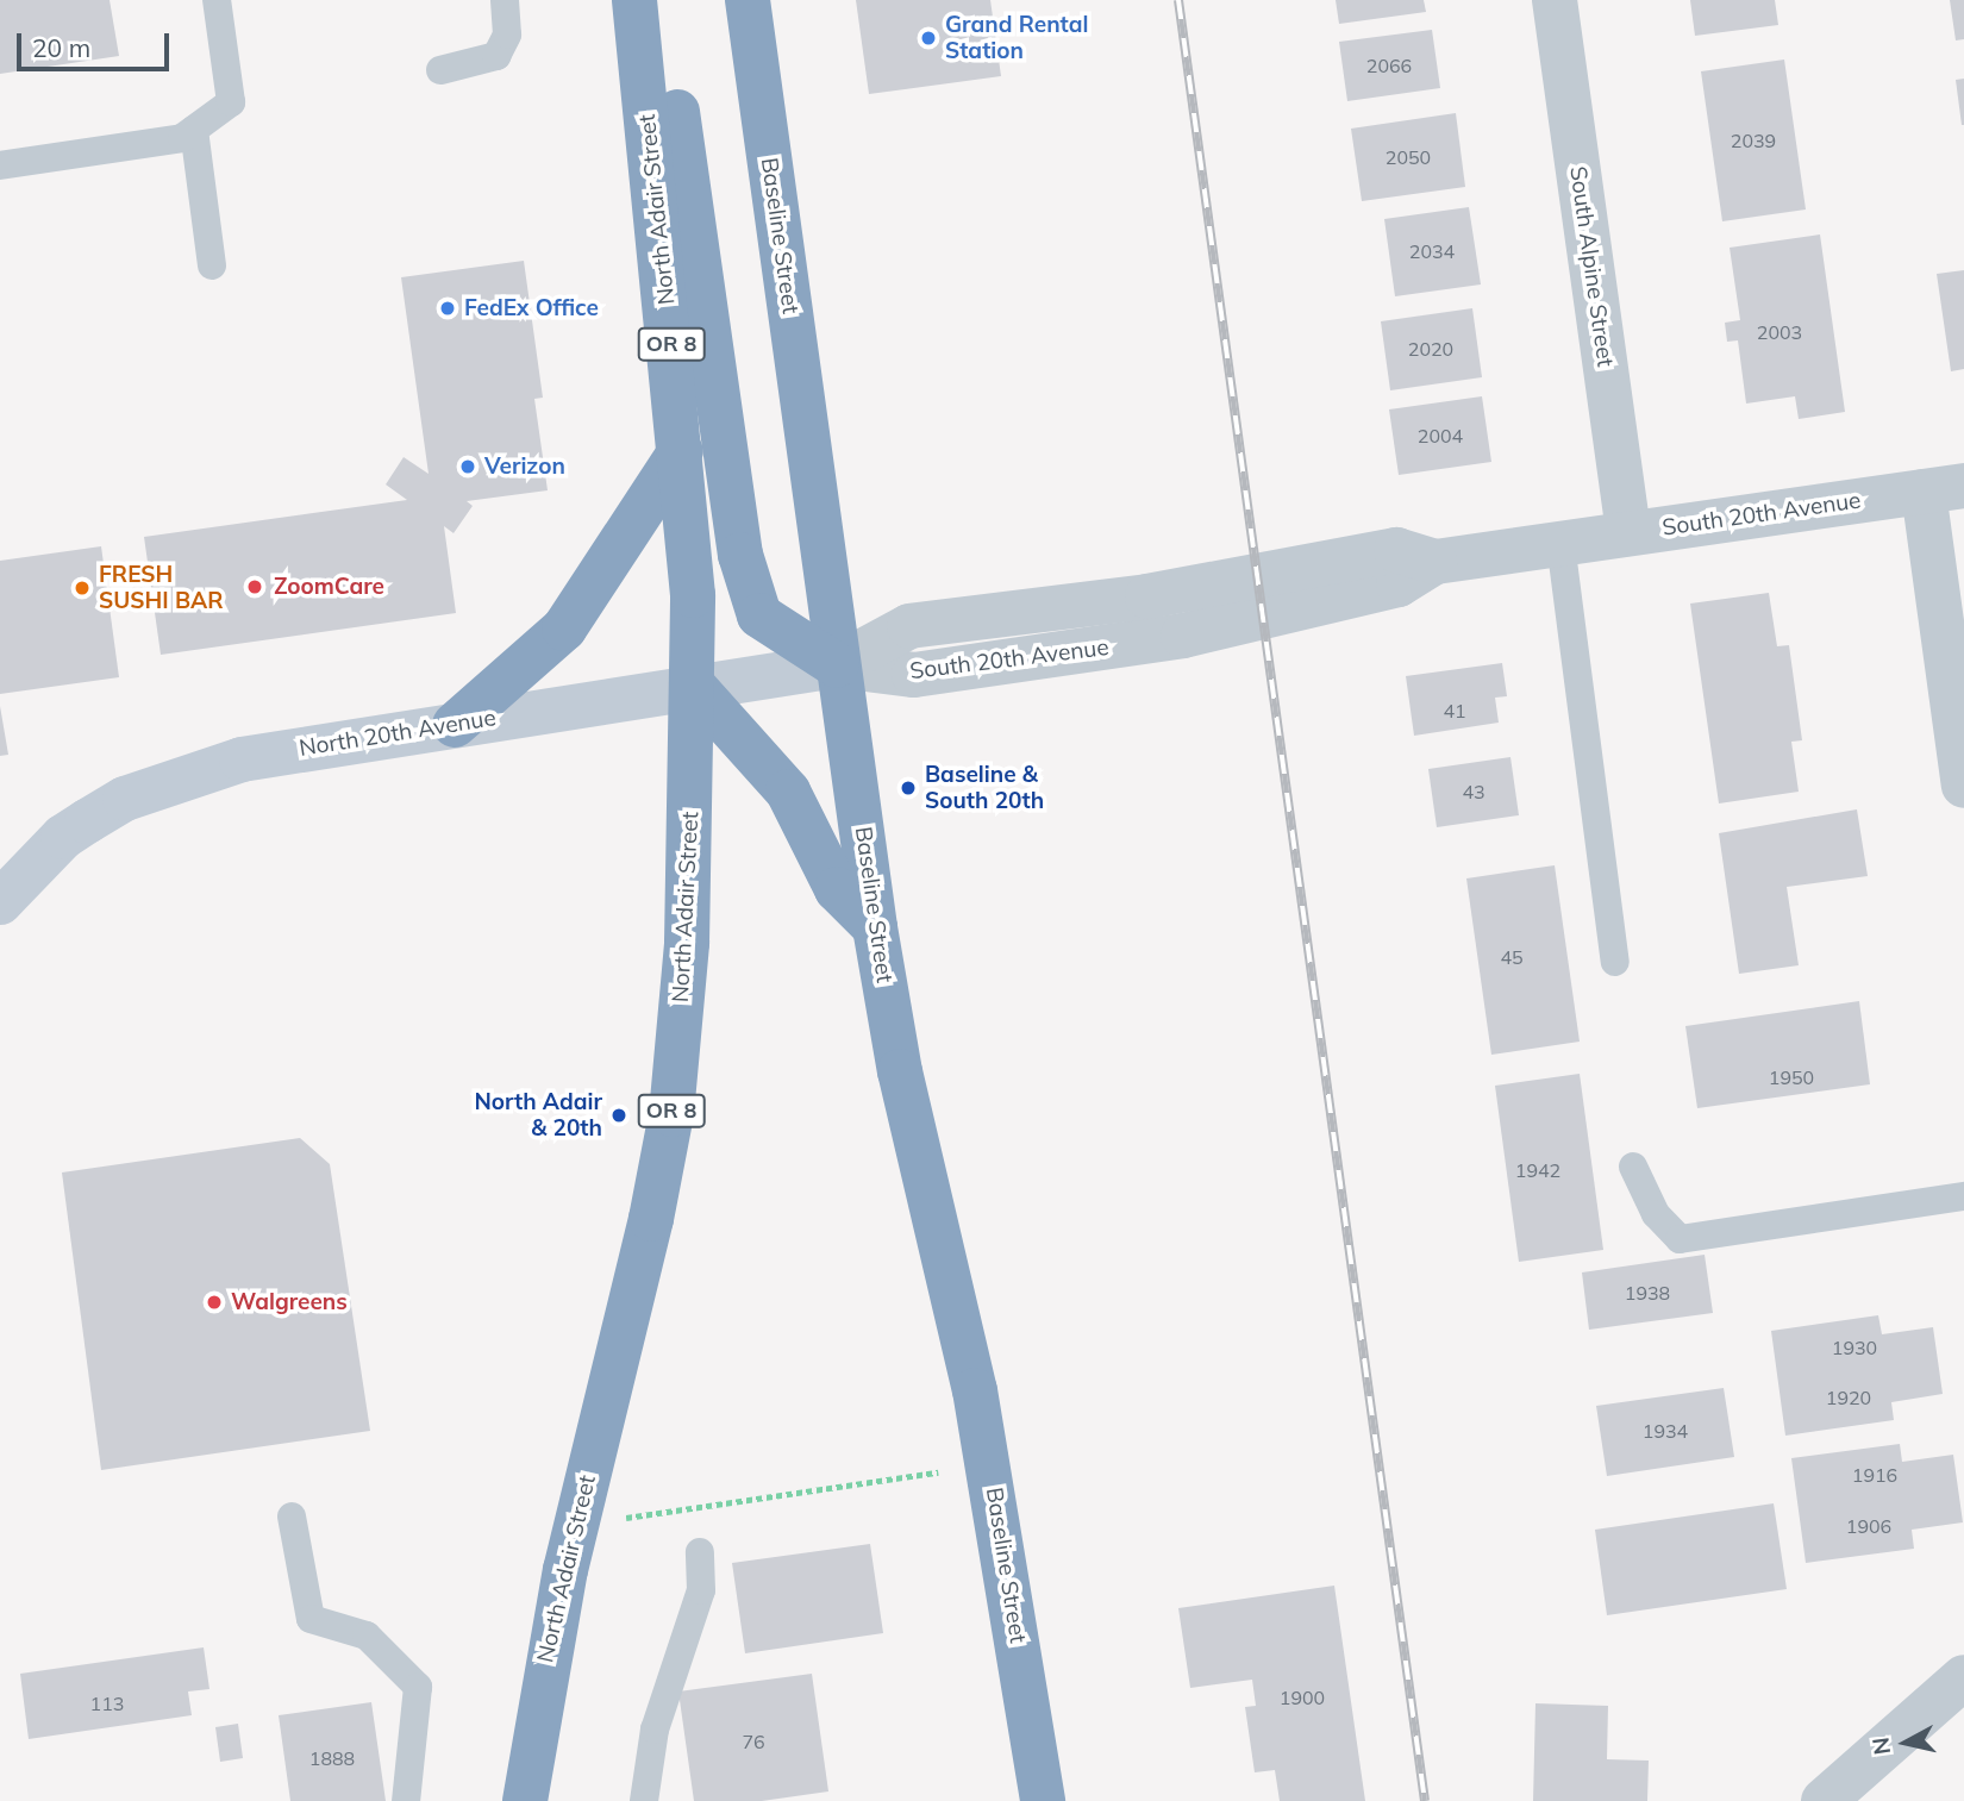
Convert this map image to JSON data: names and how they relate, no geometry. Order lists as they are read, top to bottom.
{
  "streets": {
    "highway": ["North Adair Street", "Baseline Street", "OR 8"],
    "main road": ["North 20th Avenue"],
    "street": ["South Alpine Street", "South 20th Avenue"]
  },
  "crossings": [
    ["North Adair Street", "North 20th Avenue"],
    ["Baseline Street", "South 20th Avenue"],
    ["Baseline Street", "North 20th Avenue"],
    ["South Alpine Street", "South 20th Avenue"],
    ["South 20th Avenue", "North 20th Avenue"]
  ],
  "places": [
    "Grand Rental Station",
    "FedEx Office",
    "Verizon",
    "ZoomCare",
    "FRESH SUSHI BAR",
    "Baseline & South 20th",
    "North Adair & 20th",
    "Walgreens"
  ],
  "house_numbers": [
    "2066",
    "2039",
    "2050",
    "2034",
    "2003",
    "2020",
    "2004",
    "41",
    "43",
    "45",
    "1950",
    "1942",
    "1938",
    "1930",
    "1920",
    "1934",
    "1916",
    "1906",
    "1900",
    "113",
    "76",
    "1888"
  ],
  "scale_bar": "20 m",
  "north": "left"
}
